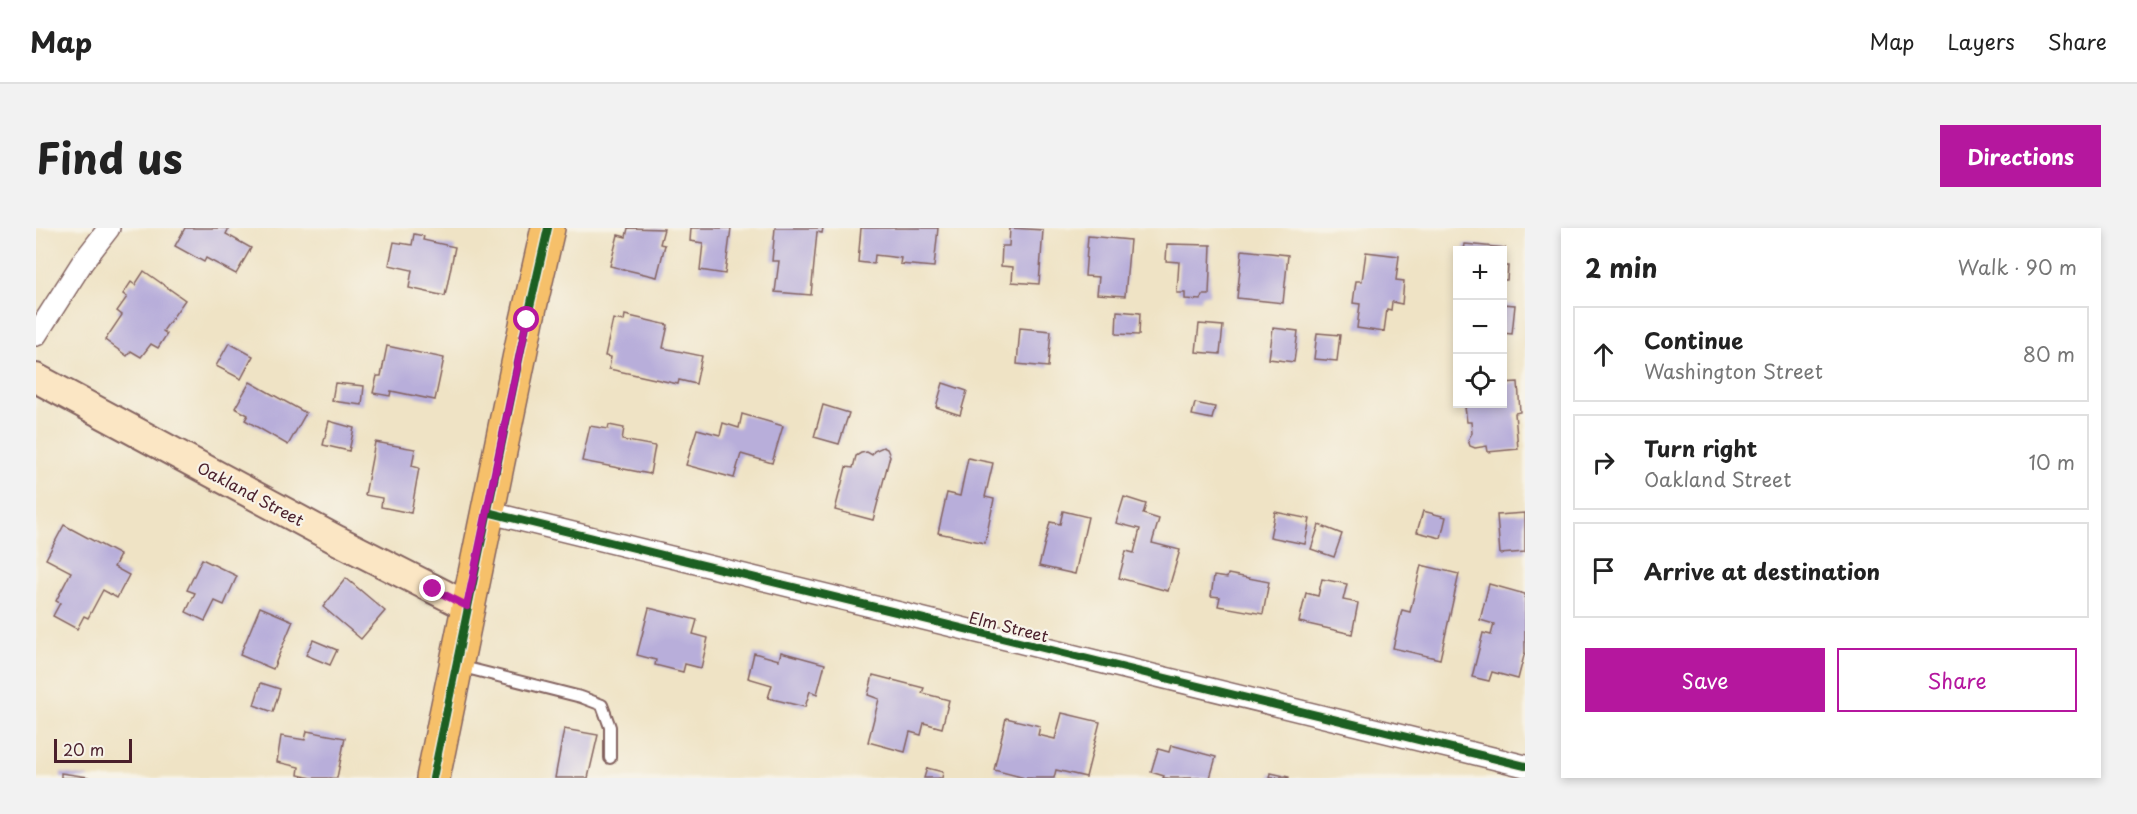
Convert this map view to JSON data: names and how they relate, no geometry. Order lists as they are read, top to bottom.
{
  "streets": {
    "street": ["Oakland Street", "Elm Street"]
  },
  "scale_bar": "20 m",
  "page": {
    "header": "Map",
    "nav": ["Map", "Layers", "Share"],
    "title": "Find us",
    "buttons": [
      "Directions",
      ["Save", "Share"]
    ],
    "heading": ["2 min", "Walk · 90 m"],
    "map_buttons": ["+", "−"],
    "list": [
      ["Continue", "Washington Street", "80 m"],
      ["Turn right", "Oakland Street", "10 m"],
      "Arrive at destination"
    ],
    "scale": "20 m"
  }
}
